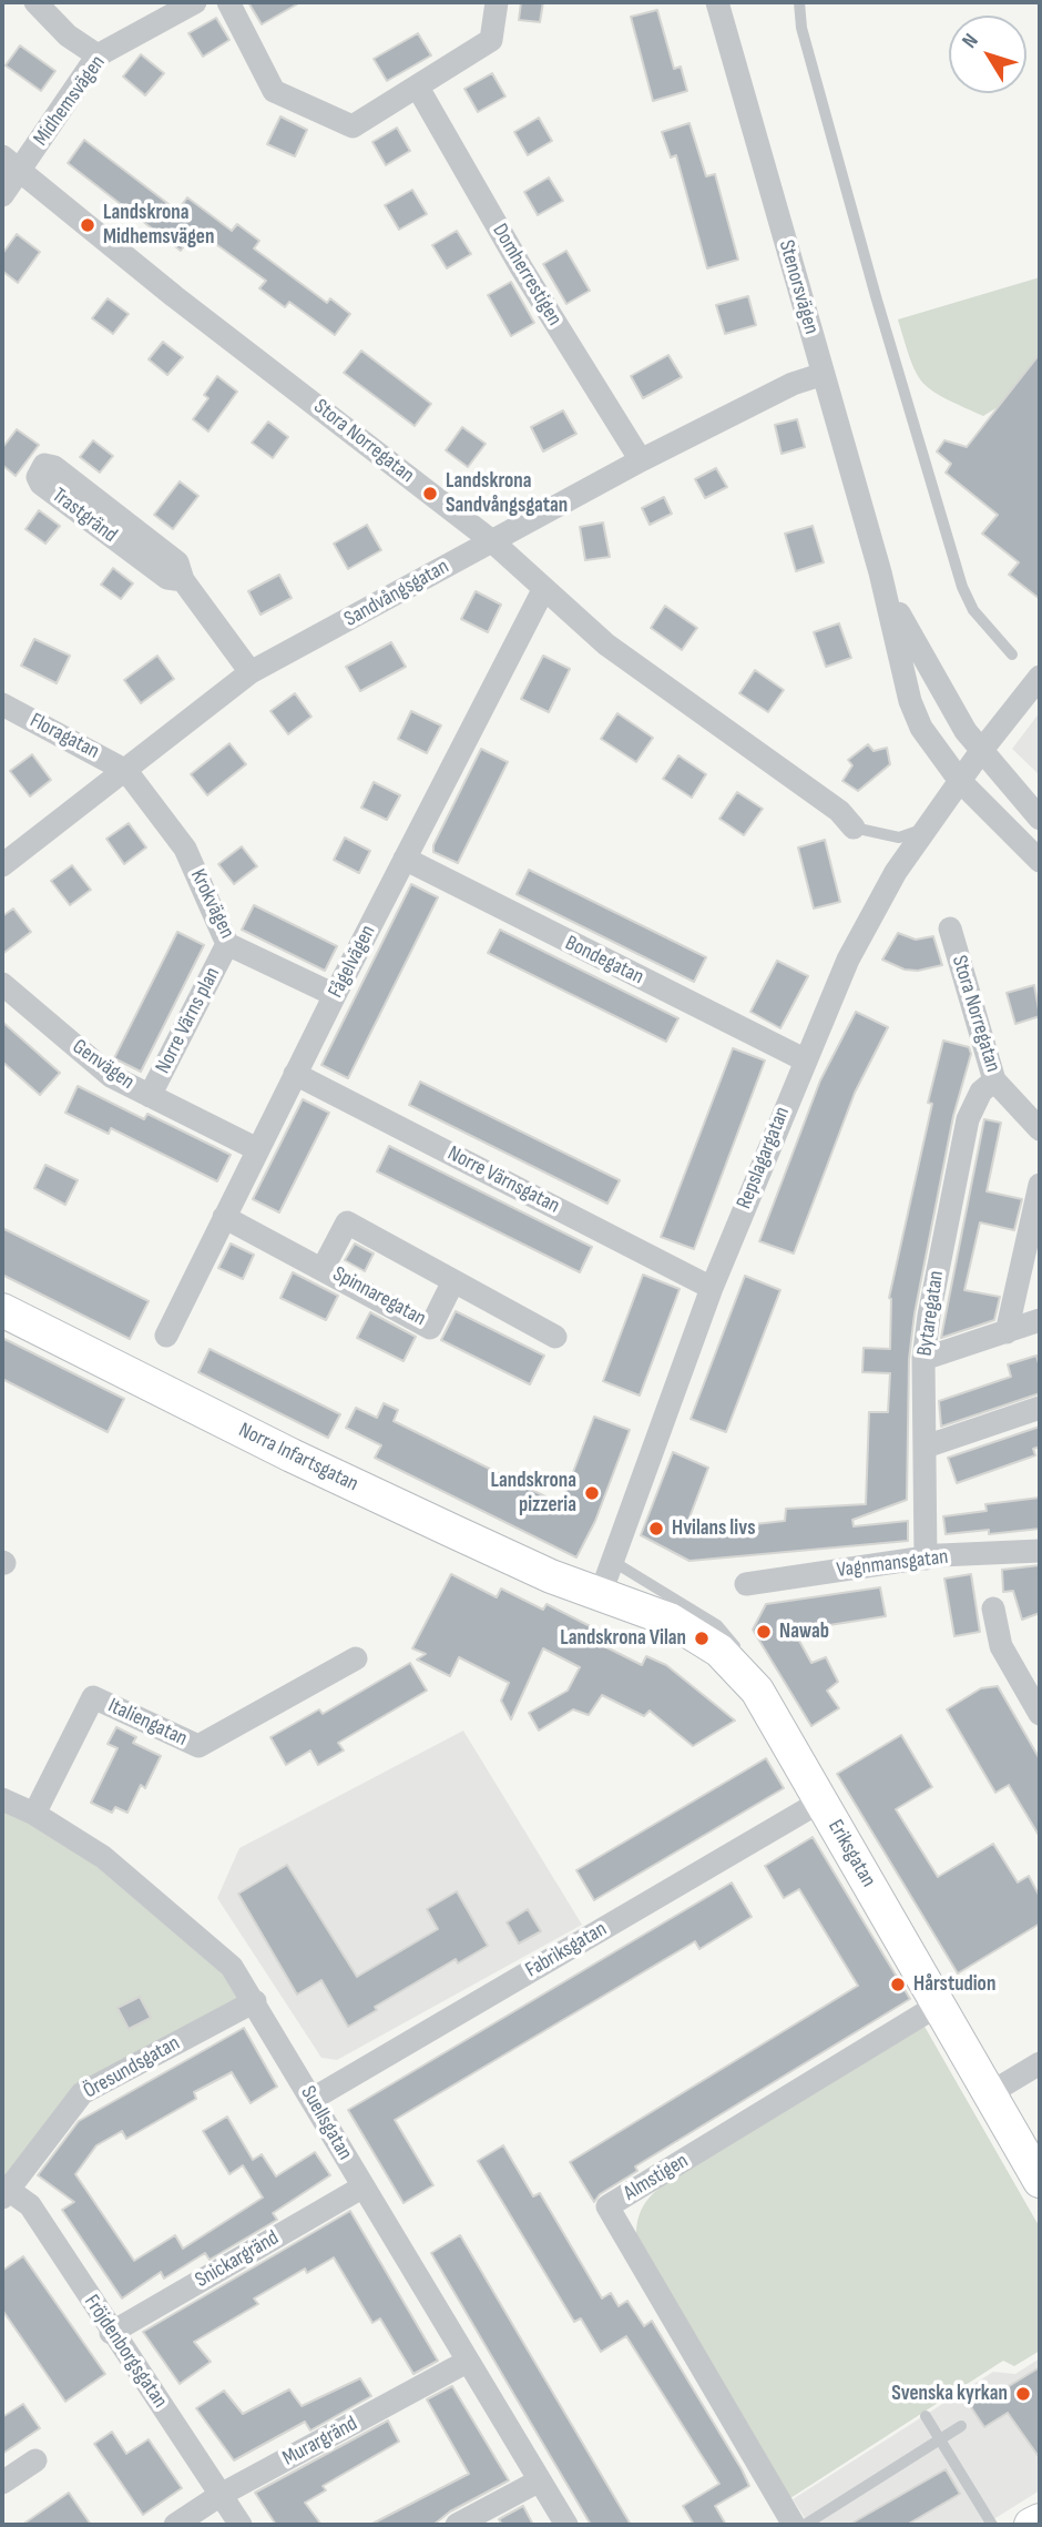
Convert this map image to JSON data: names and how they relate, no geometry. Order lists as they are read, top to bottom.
{
  "streets": {
    "street": [
      "Midhemsvägen",
      "Domherrestigen",
      "Stenorsvägen",
      "Stora Norregatan",
      "Trastgränd",
      "Sandvångsgatan",
      "Floragatan",
      "Krokvägen",
      "Bondegatan",
      "Fågelvägen",
      "Norre Värns plan",
      "Genvägen",
      "Repslagargatan",
      "Norre Värnsgatan",
      "Spinnaregatan",
      "Bytaregatan",
      "Norra Infartsgatan",
      "Vagnmansgatan",
      "Italiengatan",
      "Eriksgatan",
      "Fabriksgatan",
      "Öresundsgatan",
      "Suellsgatan",
      "Almstigen",
      "Snickargränd",
      "Fröjdenborgsgatan",
      "Murargränd"
    ]
  },
  "crossings": [
    ["Midhemsvägen", "Stora Norregatan"],
    ["Domherrestigen", "Sandvångsgatan"],
    ["Stenorsvägen", "Sandvångsgatan"],
    ["Stenorsvägen", "Repslagargatan"],
    ["Stora Norregatan", "Sandvångsgatan"],
    ["Stora Norregatan", "Fågelvägen"],
    ["Stora Norregatan", "Bytaregatan"],
    ["Sandvångsgatan", "Floragatan"],
    ["Sandvångsgatan", "Krokvägen"],
    ["Floragatan", "Krokvägen"],
    ["Krokvägen", "Fågelvägen"],
    ["Krokvägen", "Norre Värns plan"],
    ["Bondegatan", "Fågelvägen"],
    ["Bondegatan", "Repslagargatan"],
    ["Fågelvägen", "Genvägen"],
    ["Fågelvägen", "Norre Värnsgatan"],
    ["Fågelvägen", "Spinnaregatan"],
    ["Norre Värns plan", "Genvägen"],
    ["Repslagargatan", "Norre Värnsgatan"],
    ["Repslagargatan", "Norra Infartsgatan"],
    ["Repslagargatan", "Eriksgatan"],
    ["Bytaregatan", "Vagnmansgatan"],
    ["Norra Infartsgatan", "Eriksgatan"],
    ["Italiengatan", "Suellsgatan"],
    ["Eriksgatan", "Fabriksgatan"],
    ["Eriksgatan", "Almstigen"],
    ["Fabriksgatan", "Suellsgatan"],
    ["Öresundsgatan", "Suellsgatan"],
    ["Öresundsgatan", "Fröjdenborgsgatan"],
    ["Suellsgatan", "Snickargränd"],
    ["Suellsgatan", "Murargränd"],
    ["Snickargränd", "Fröjdenborgsgatan"],
    ["Fröjdenborgsgatan", "Murargränd"]
  ],
  "places": [
    "Landskrona Midhemsvägen",
    "Landskrona Sandvångsgatan",
    "Landskrona pizzeria",
    "Hvilans livs",
    "Nawab",
    "Landskrona Vilan",
    "Hårstudion",
    "Svenska kyrkan"
  ],
  "north": "top left"
}
